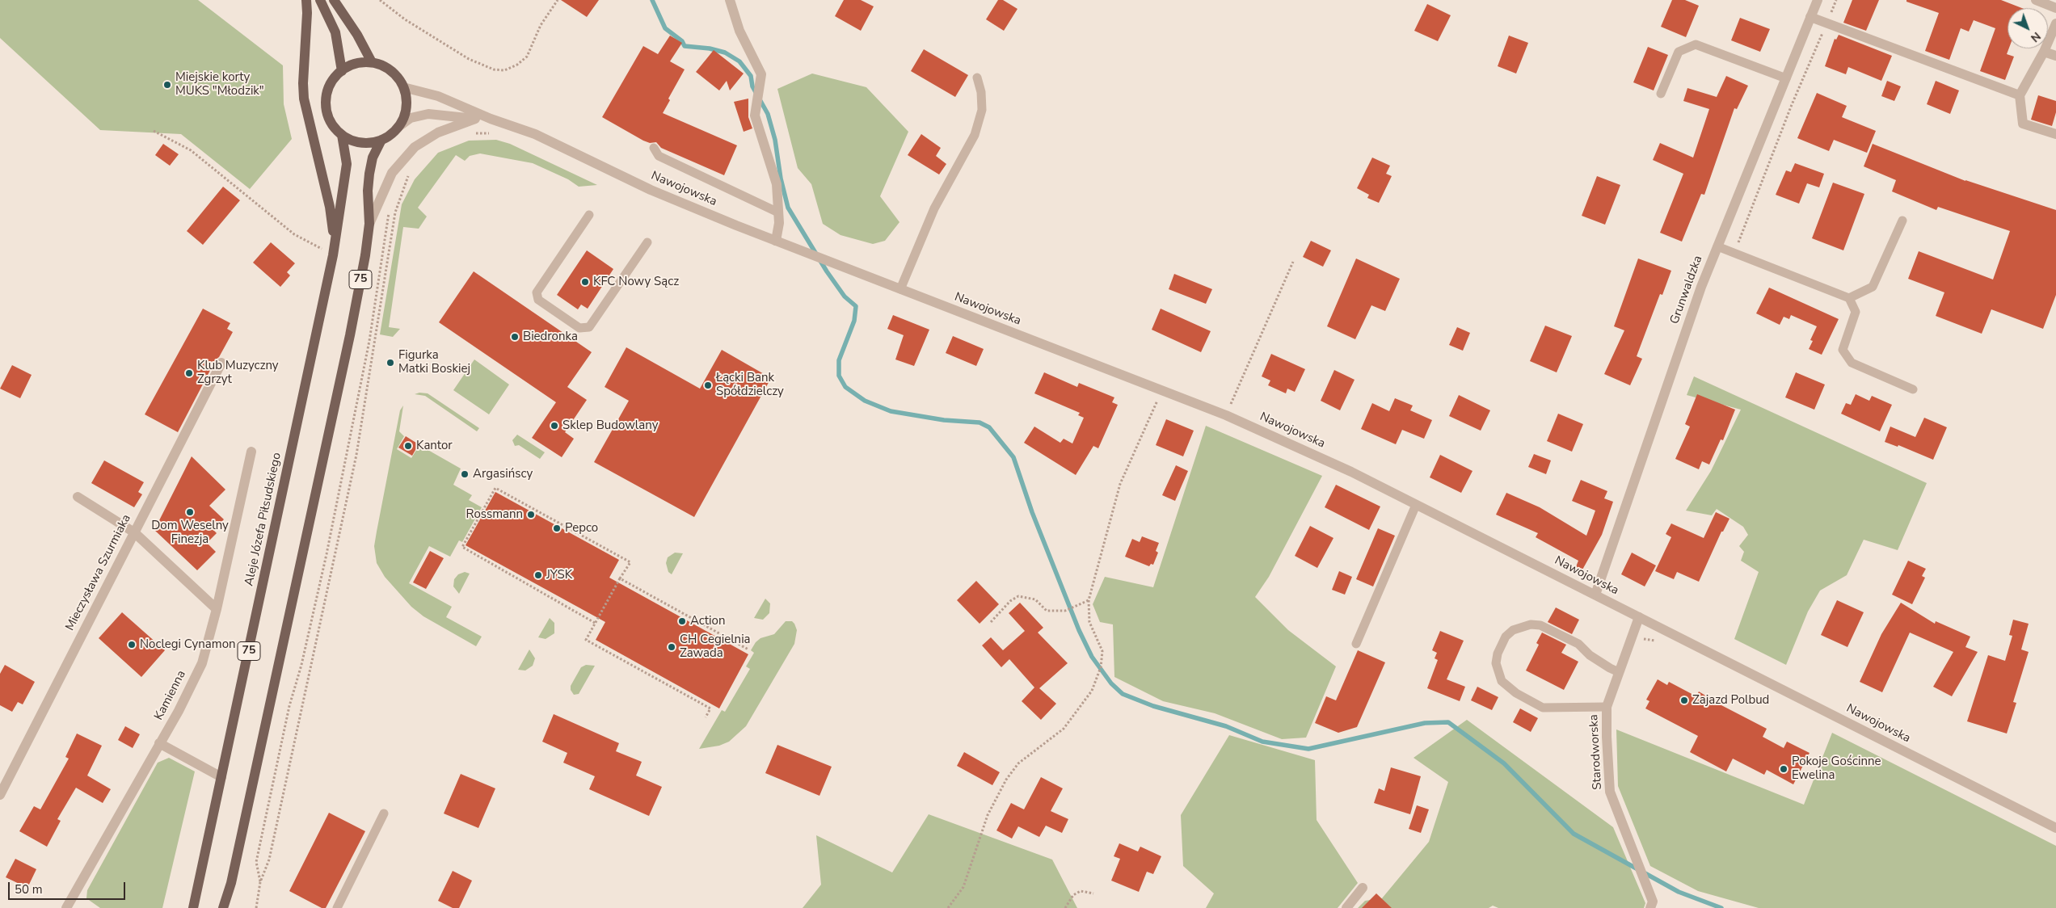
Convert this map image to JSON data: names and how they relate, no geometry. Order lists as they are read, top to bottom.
{
  "streets": {
    "main road": ["75", "Aleje Józefa Piłsudskiego"],
    "street": [
      "Nawojowska",
      "Grunwaldzka",
      "Mieczysława Szurmiaka",
      "Kamienna",
      "Starodworska"
    ]
  },
  "crossings": [
    ["Nawojowska", "75"],
    ["Nawojowska", "Grunwaldzka"],
    ["Nawojowska", "Aleje Józefa Piłsudskiego"],
    ["Nawojowska", "Starodworska"],
    ["75", "Aleje Józefa Piłsudskiego"]
  ],
  "places": [
    "Miejskie korty MUKS \"Młodzik\"",
    "KFC Nowy Sącz",
    "Biedronka",
    "Figurka Matki Boskiej",
    "Klub Muzyczny Zgrzyt",
    "Łącki Bank Spółdzielczy",
    "Sklep Budowlany",
    "Kantor",
    "Argasińscy",
    "Dom Weselny Finezja",
    "Rossmann",
    "Pepco",
    "JYSK",
    "Action",
    "Noclegi Cynamon",
    "CH Cegielnia Zawada",
    "Zajazd Polbud",
    "Pokoje Gościnne Ewelina"
  ],
  "scale_bar": "50 m",
  "north": "bottom right"
}
